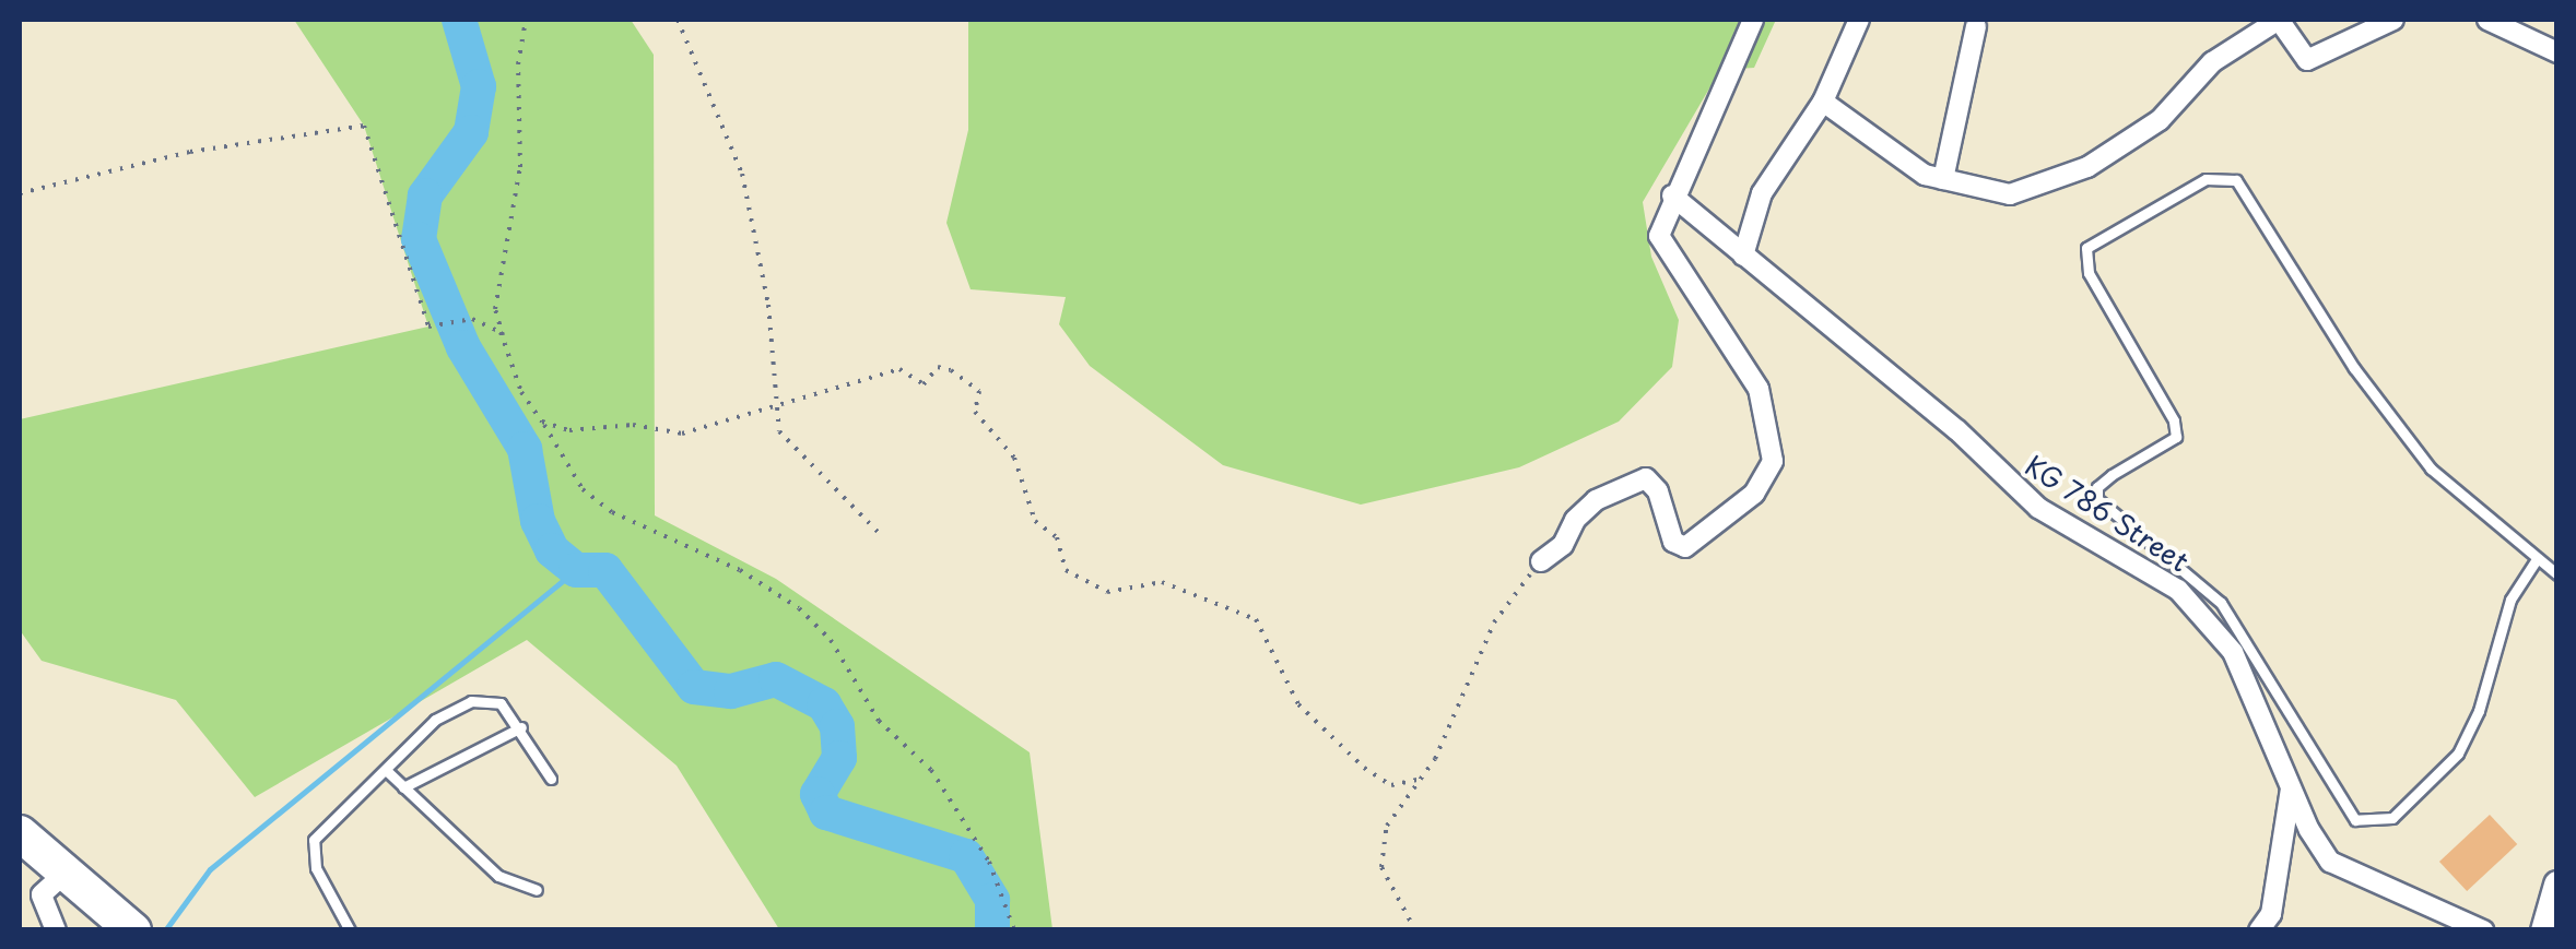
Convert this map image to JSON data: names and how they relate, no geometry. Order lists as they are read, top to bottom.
{
  "streets": {
    "street": ["KG 786 Street"]
  }
}
